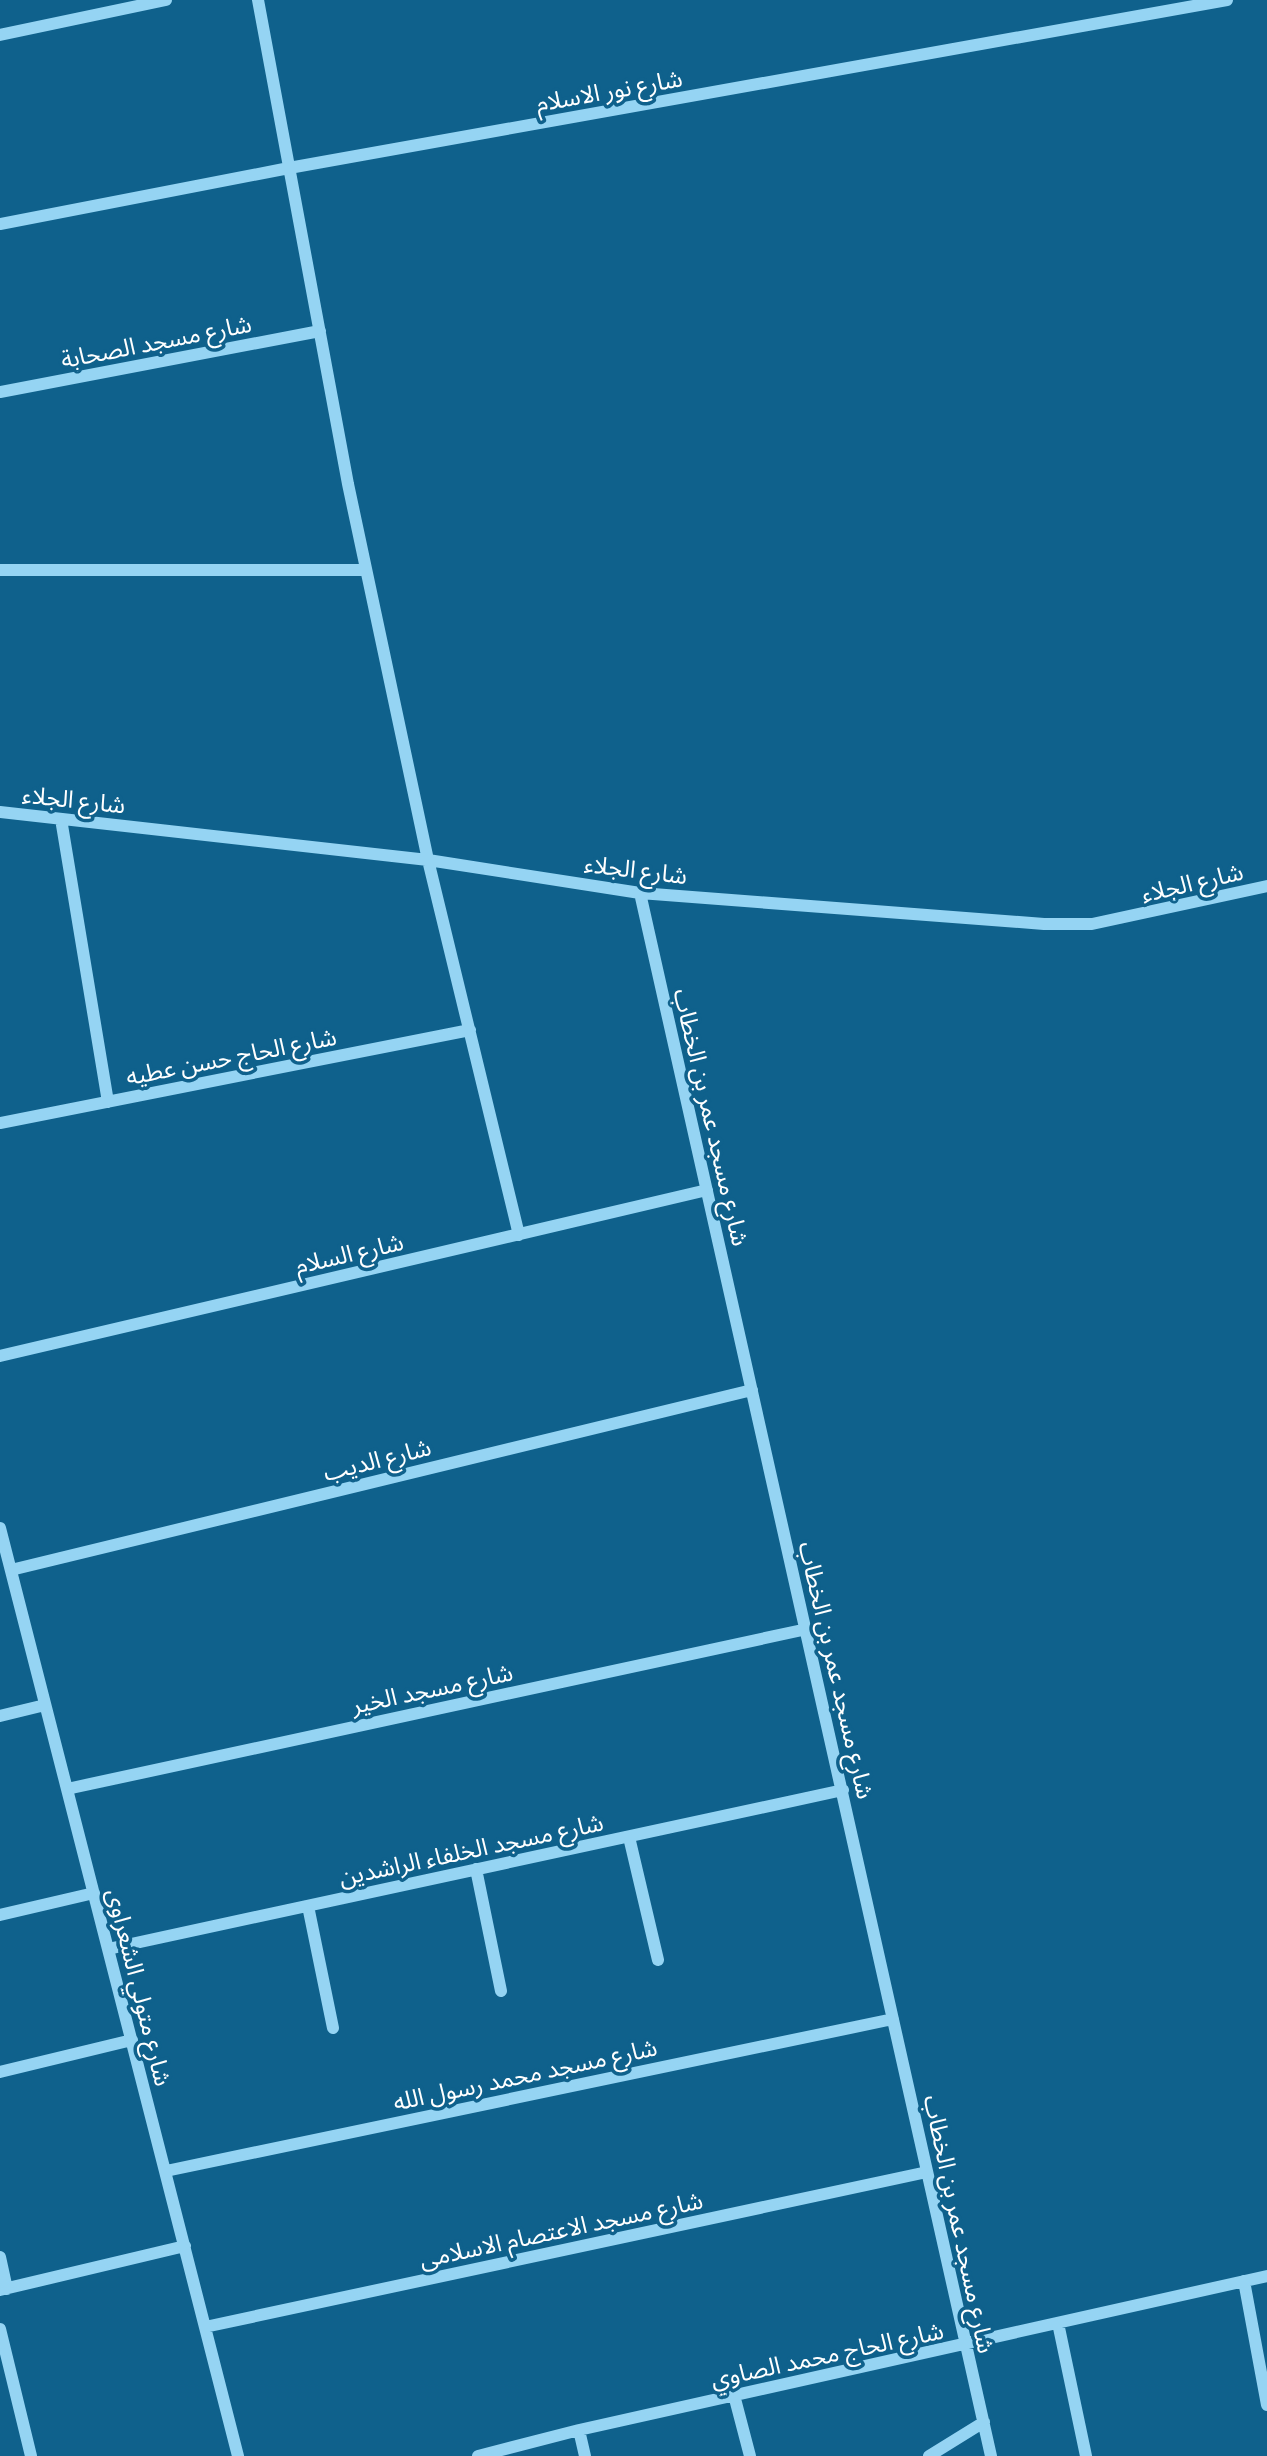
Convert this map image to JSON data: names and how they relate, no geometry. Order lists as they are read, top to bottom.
{
  "streets": {
    "street": [
      "شارع نور الاسلام",
      "شارع مسجد الصحابة",
      "شارع الجلاء",
      "شارع الحاج حسن عطيه",
      "شارع مسجد عمر بن الخطاب",
      "شارع السلام",
      "شارع الديب",
      "شارع مسجد الخير",
      "شارع مسجد الخلفاء الراشدين",
      "شارع متولي الشعراوى",
      "شارع مسجد محمد رسول الله",
      "شارع مسجد الاعتصام الاسلامى",
      "شارع الحاج محمد الصاوي"
    ]
  },
  "crossings": [
    ["شارع الجلاء", "شارع مسجد عمر بن الخطاب"],
    ["شارع مسجد عمر بن الخطاب", "شارع السلام"],
    ["شارع مسجد عمر بن الخطاب", "شارع الديب"],
    ["شارع مسجد عمر بن الخطاب", "شارع مسجد الخير"],
    ["شارع مسجد عمر بن الخطاب", "شارع مسجد الخلفاء الراشدين"],
    ["شارع مسجد عمر بن الخطاب", "شارع مسجد محمد رسول الله"],
    ["شارع مسجد عمر بن الخطاب", "شارع مسجد الاعتصام الاسلامى"],
    ["شارع مسجد عمر بن الخطاب", "شارع الحاج محمد الصاوي"],
    ["شارع الديب", "شارع متولي الشعراوى"],
    ["شارع مسجد الخير", "شارع متولي الشعراوى"],
    ["شارع مسجد الخلفاء الراشدين", "شارع متولي الشعراوى"],
    ["شارع متولي الشعراوى", "شارع مسجد محمد رسول الله"],
    ["شارع متولي الشعراوى", "شارع مسجد الاعتصام الاسلامى"]
  ]
}
